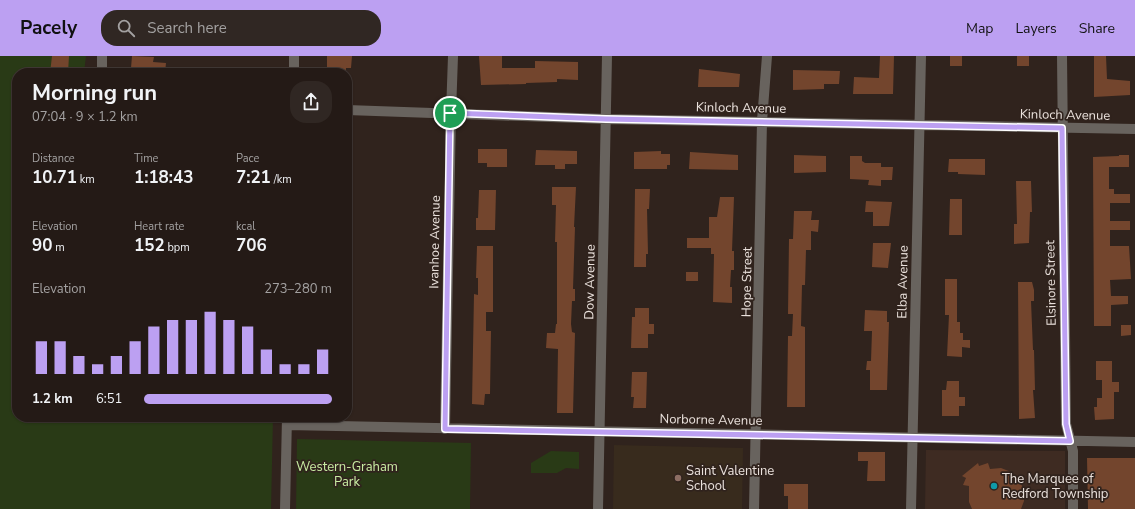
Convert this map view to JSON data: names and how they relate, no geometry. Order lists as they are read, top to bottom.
{
  "streets": {
    "street": [
      "Kinloch Avenue",
      "Ivanhoe Avenue",
      "Dow Avenue",
      "Hope Street",
      "Elba Avenue",
      "Elsinore Street",
      "Norborne Avenue"
    ]
  },
  "crossings": [
    ["Kinloch Avenue", "Ivanhoe Avenue"],
    ["Kinloch Avenue", "Dow Avenue"],
    ["Kinloch Avenue", "Hope Street"],
    ["Kinloch Avenue", "Elba Avenue"],
    ["Kinloch Avenue", "Elsinore Street"],
    ["Ivanhoe Avenue", "Norborne Avenue"],
    ["Dow Avenue", "Norborne Avenue"],
    ["Hope Street", "Norborne Avenue"],
    ["Elba Avenue", "Norborne Avenue"],
    ["Elsinore Street", "Norborne Avenue"]
  ],
  "parks": ["Western-Graham Park"],
  "places": ["Saint Valentine School", "The Marquee of Redford Township"],
  "page": {
    "header": "Pacely",
    "search": "Search here",
    "nav": ["Map", "Layers", "Share"],
    "heading": ["Morning run", "07:04 · 9 × 1.2 km"],
    "stats": [
      ["Distance", "10.71 km"],
      ["Time", "1:18:43"],
      ["Pace", "7:21 /km"],
      ["Elevation", "90 m"],
      ["Heart rate", "152 bpm"],
      ["kcal", "706"]
    ],
    "chart": ["Elevation", "273–280 m"],
    "list": [
      {
        "name": "1.2 km",
        "note": "6:51"
      }
    ]
  }
}
